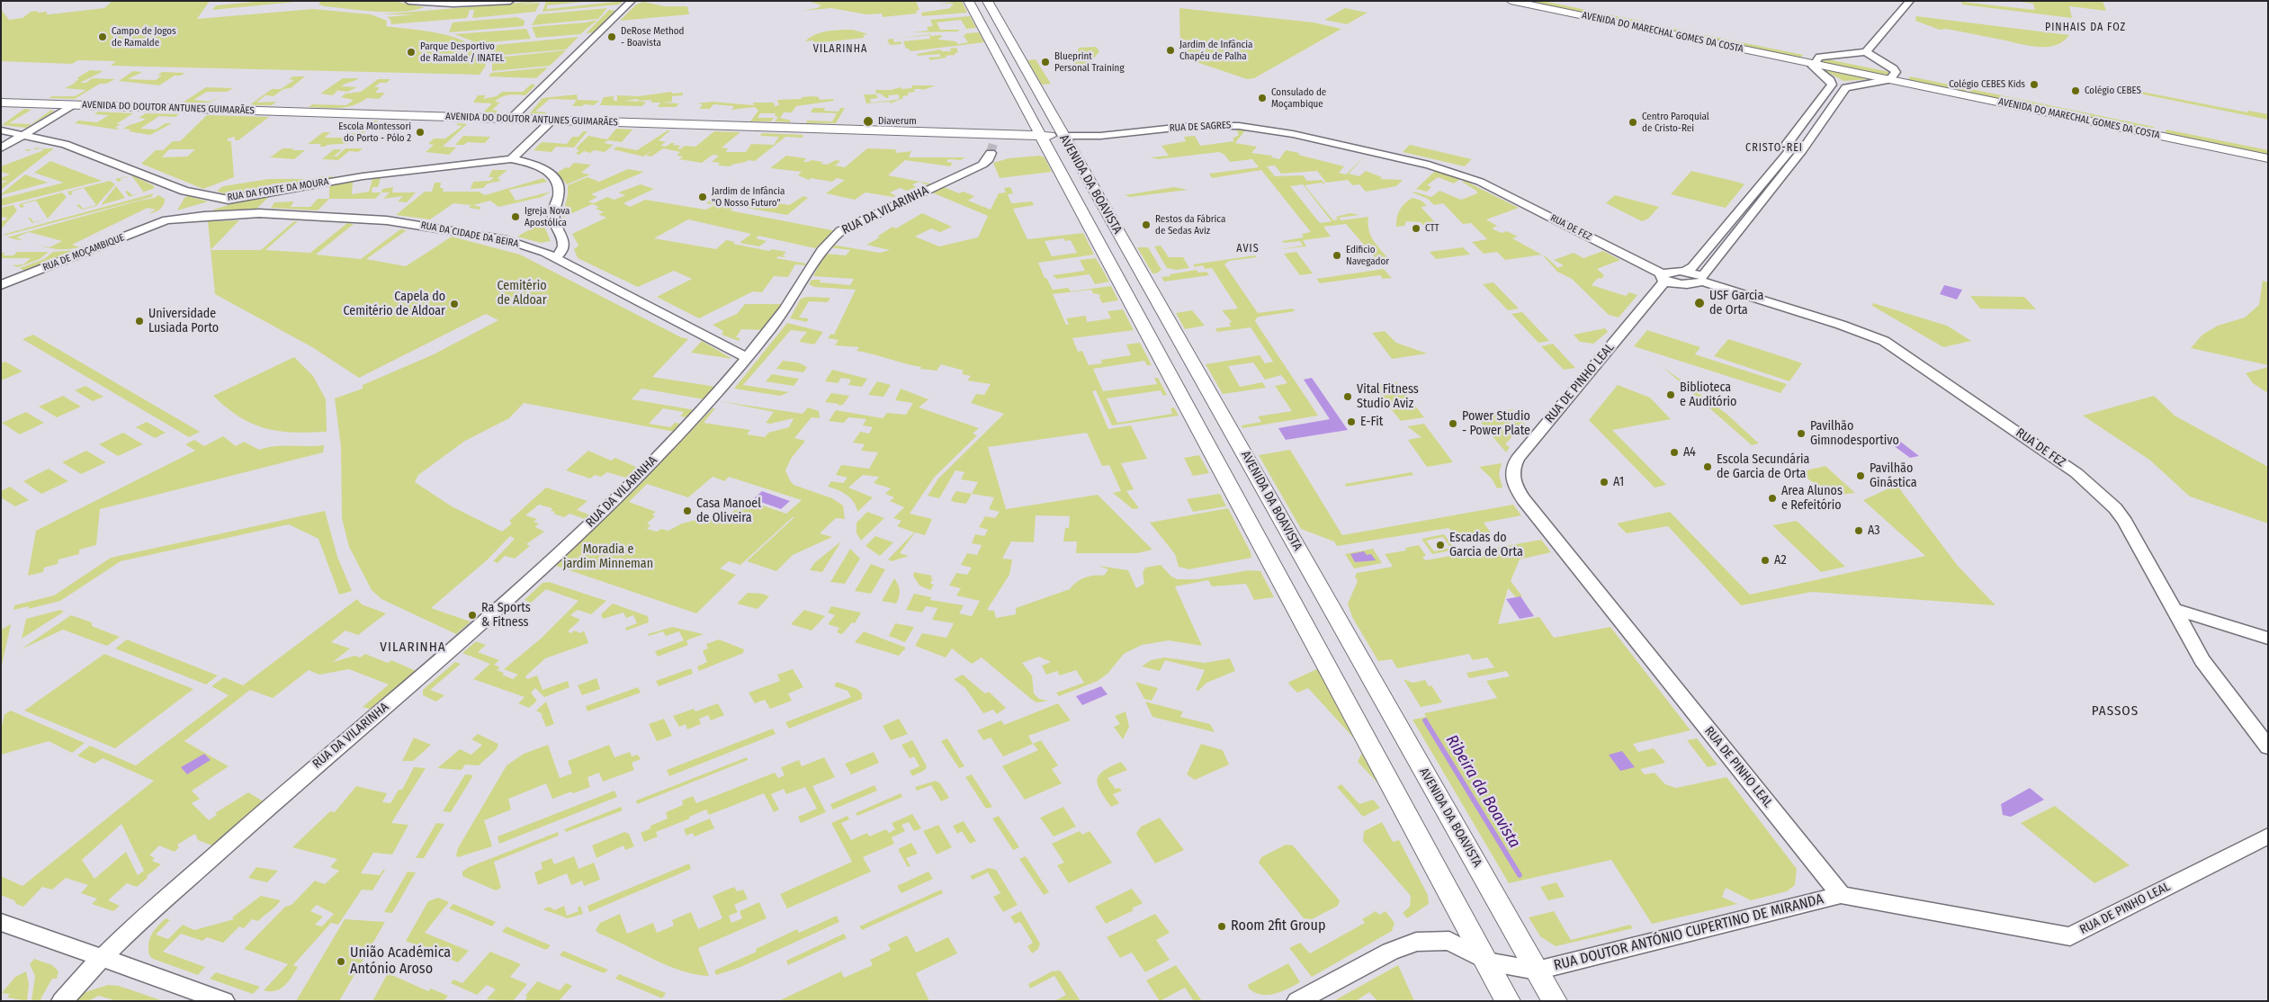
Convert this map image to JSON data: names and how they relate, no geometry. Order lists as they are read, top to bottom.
{
  "streets": {
    "main road": ["AVENIDA DO MARECHAL GOMES DA COSTA", "AVENIDA DO DOUTOR ANTUNES GUIMARÃES", "AVENIDA DA BOAVISTA"],
    "street": [
      "RUA DE SAGRES",
      "RUA DA FONTE DA MOURA",
      "RUA DA VILARINHA",
      "RUA DE FEZ",
      "RUA DA CIDADE DA BEIRA",
      "RUA DE MOÇAMBIQUE",
      "RUA DE PINHO LEAL",
      "RUA DOUTOR ANTÓNIO CUPERTINO DE MIRANDA"
    ]
  },
  "crossings": [
    ["AVENIDA DO DOUTOR ANTUNES GUIMARÃES", "RUA DE SAGRES"],
    ["AVENIDA DO DOUTOR ANTUNES GUIMARÃES", "AVENIDA DA BOAVISTA"],
    ["AVENIDA DO DOUTOR ANTUNES GUIMARÃES", "RUA DA VILARINHA"],
    ["RUA DE SAGRES", "AVENIDA DA BOAVISTA"],
    ["RUA DE SAGRES", "RUA DE FEZ"],
    ["AVENIDA DA BOAVISTA", "RUA DOUTOR ANTÓNIO CUPERTINO DE MIRANDA"],
    ["RUA DA FONTE DA MOURA", "RUA DA CIDADE DA BEIRA"],
    ["RUA DA VILARINHA", "RUA DA CIDADE DA BEIRA"],
    ["RUA DE FEZ", "RUA DE PINHO LEAL"],
    ["RUA DA CIDADE DA BEIRA", "RUA DE MOÇAMBIQUE"],
    ["RUA DE PINHO LEAL", "RUA DOUTOR ANTÓNIO CUPERTINO DE MIRANDA"]
  ],
  "districts": [
    "PINHAIS DA FOZ",
    "VILARINHA",
    "CRISTO-REI",
    "AVIS",
    "VILARINHA",
    "PASSOS"
  ],
  "water": ["Ribeira da Boavista"],
  "parks": ["Cemitério de Aldoar", "Moradia e jardim Minneman"],
  "places": [
    "Campo de Jogos de Ramalde",
    "DeRose Method - Boavista",
    "Jardim de Infância Chapéu de Palha",
    "Parque Desportivo de Ramalde / INATEL",
    "Blueprint Personal Training",
    "Colégio CEBES Kids",
    "Colégio CEBES",
    "Consulado de Moçambique",
    "Diaverum",
    "Centro Paroquial de Cristo-Rei",
    "Escola Montessori do Porto - Pólo 2",
    "Jardim de Infância \"O Nosso Futuro\"",
    "Igreja Nova Apostólica",
    "Restos da Fábrica de Sedas Aviz",
    "CTT",
    "Edificio Navegador",
    "USF Garcia de Orta",
    "Capela do Cemitério de Aldoar",
    "Universidade Lusiada Porto",
    "Biblioteca e Auditório",
    "Vital Fitness Studio Aviz",
    "E-Fit",
    "Power Studio - Power Plate",
    "Pavilhão Gimnodesportivo",
    "A4",
    "Escola Secundária de Garcia de Orta",
    "Pavilhão Ginástica",
    "A1",
    "Area Alunos e Refeitório",
    "Casa Manoel de Oliveira",
    "A3",
    "Escadas do Garcia de Orta",
    "A2",
    "Ra Sports & Fitness",
    "Room 2fit Group",
    "União Académica António Aroso"
  ]
}
